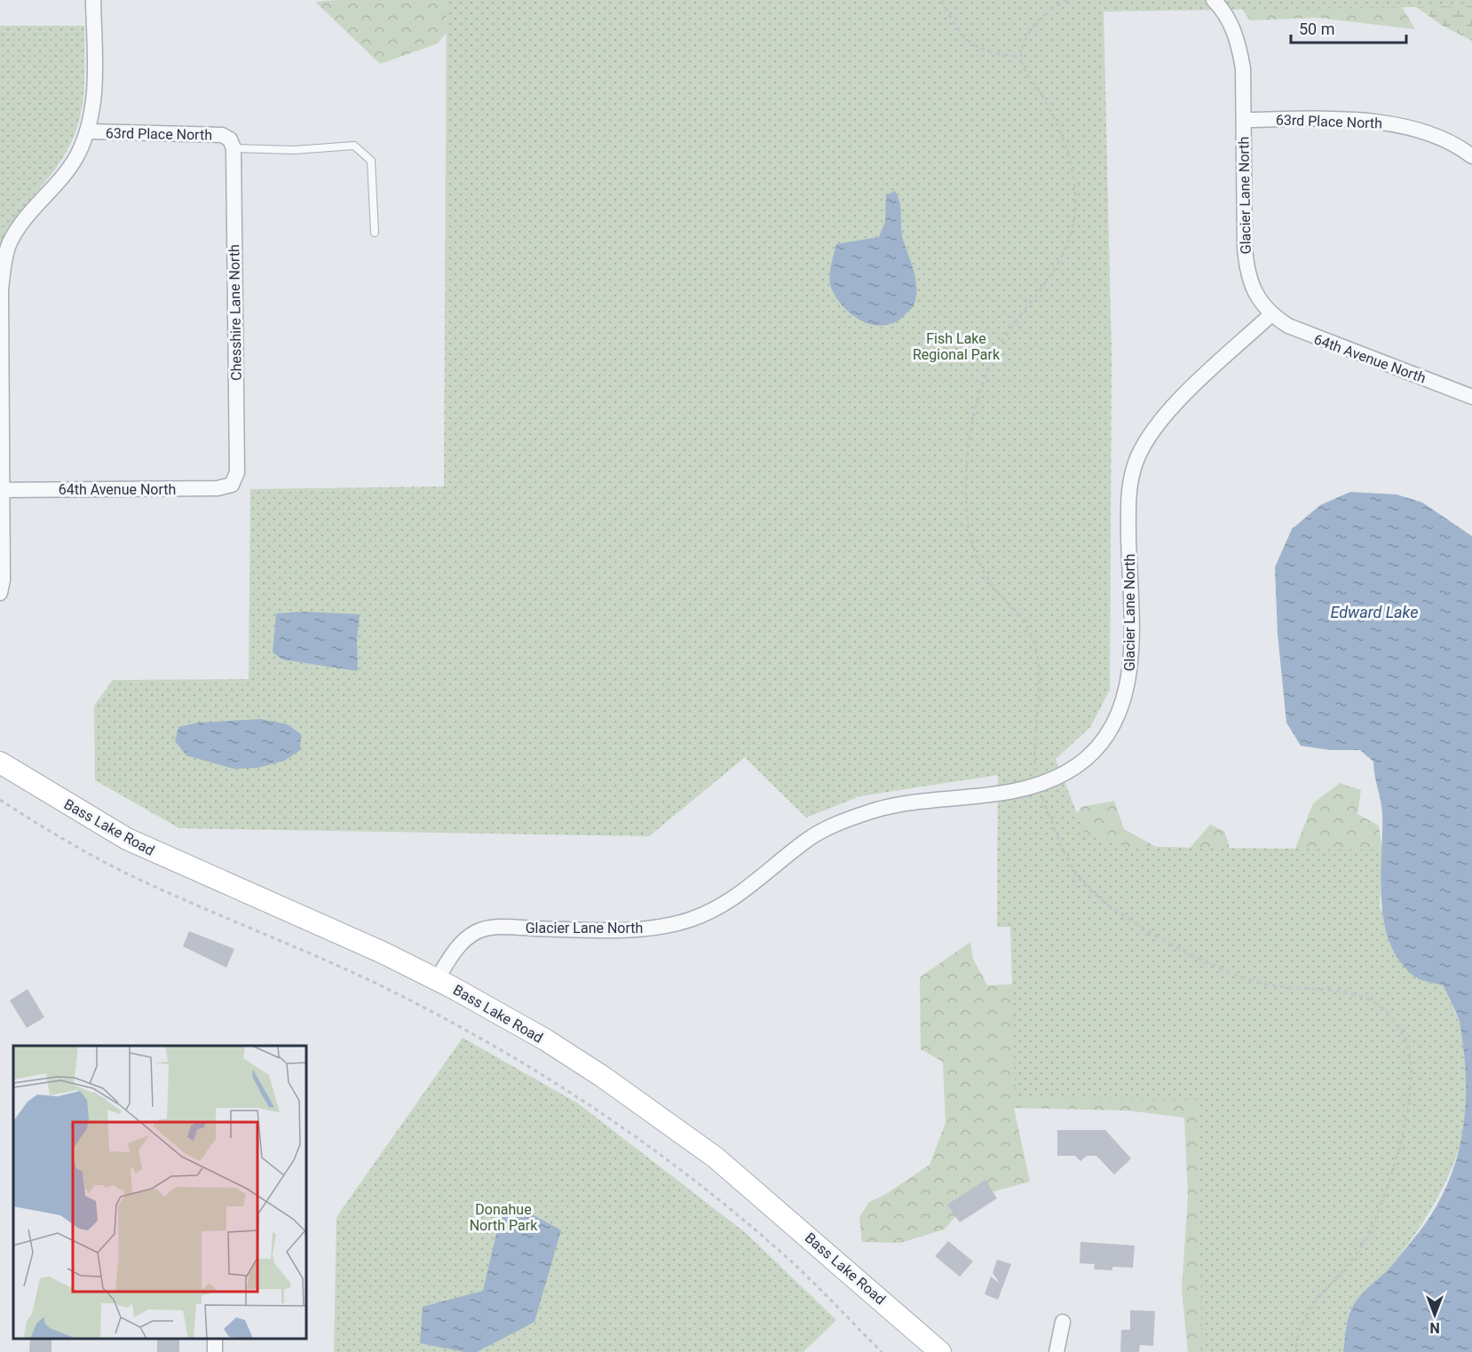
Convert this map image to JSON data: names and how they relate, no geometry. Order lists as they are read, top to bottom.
{
  "streets": {
    "main road": ["Bass Lake Road"],
    "street": [
      "63rd Place North",
      "Glacier Lane North",
      "Chesshire Lane North",
      "64th Avenue North"
    ]
  },
  "crossings": [
    ["63rd Place North", "Glacier Lane North"],
    ["63rd Place North", "Chesshire Lane North"],
    ["Glacier Lane North", "64th Avenue North"],
    ["Glacier Lane North", "Bass Lake Road"],
    ["Chesshire Lane North", "64th Avenue North"]
  ],
  "water": ["Edward Lake"],
  "parks": ["Fish Lake Regional Park", "Donahue North Park"],
  "scale_bar": "50 m",
  "north": "bottom"
}
